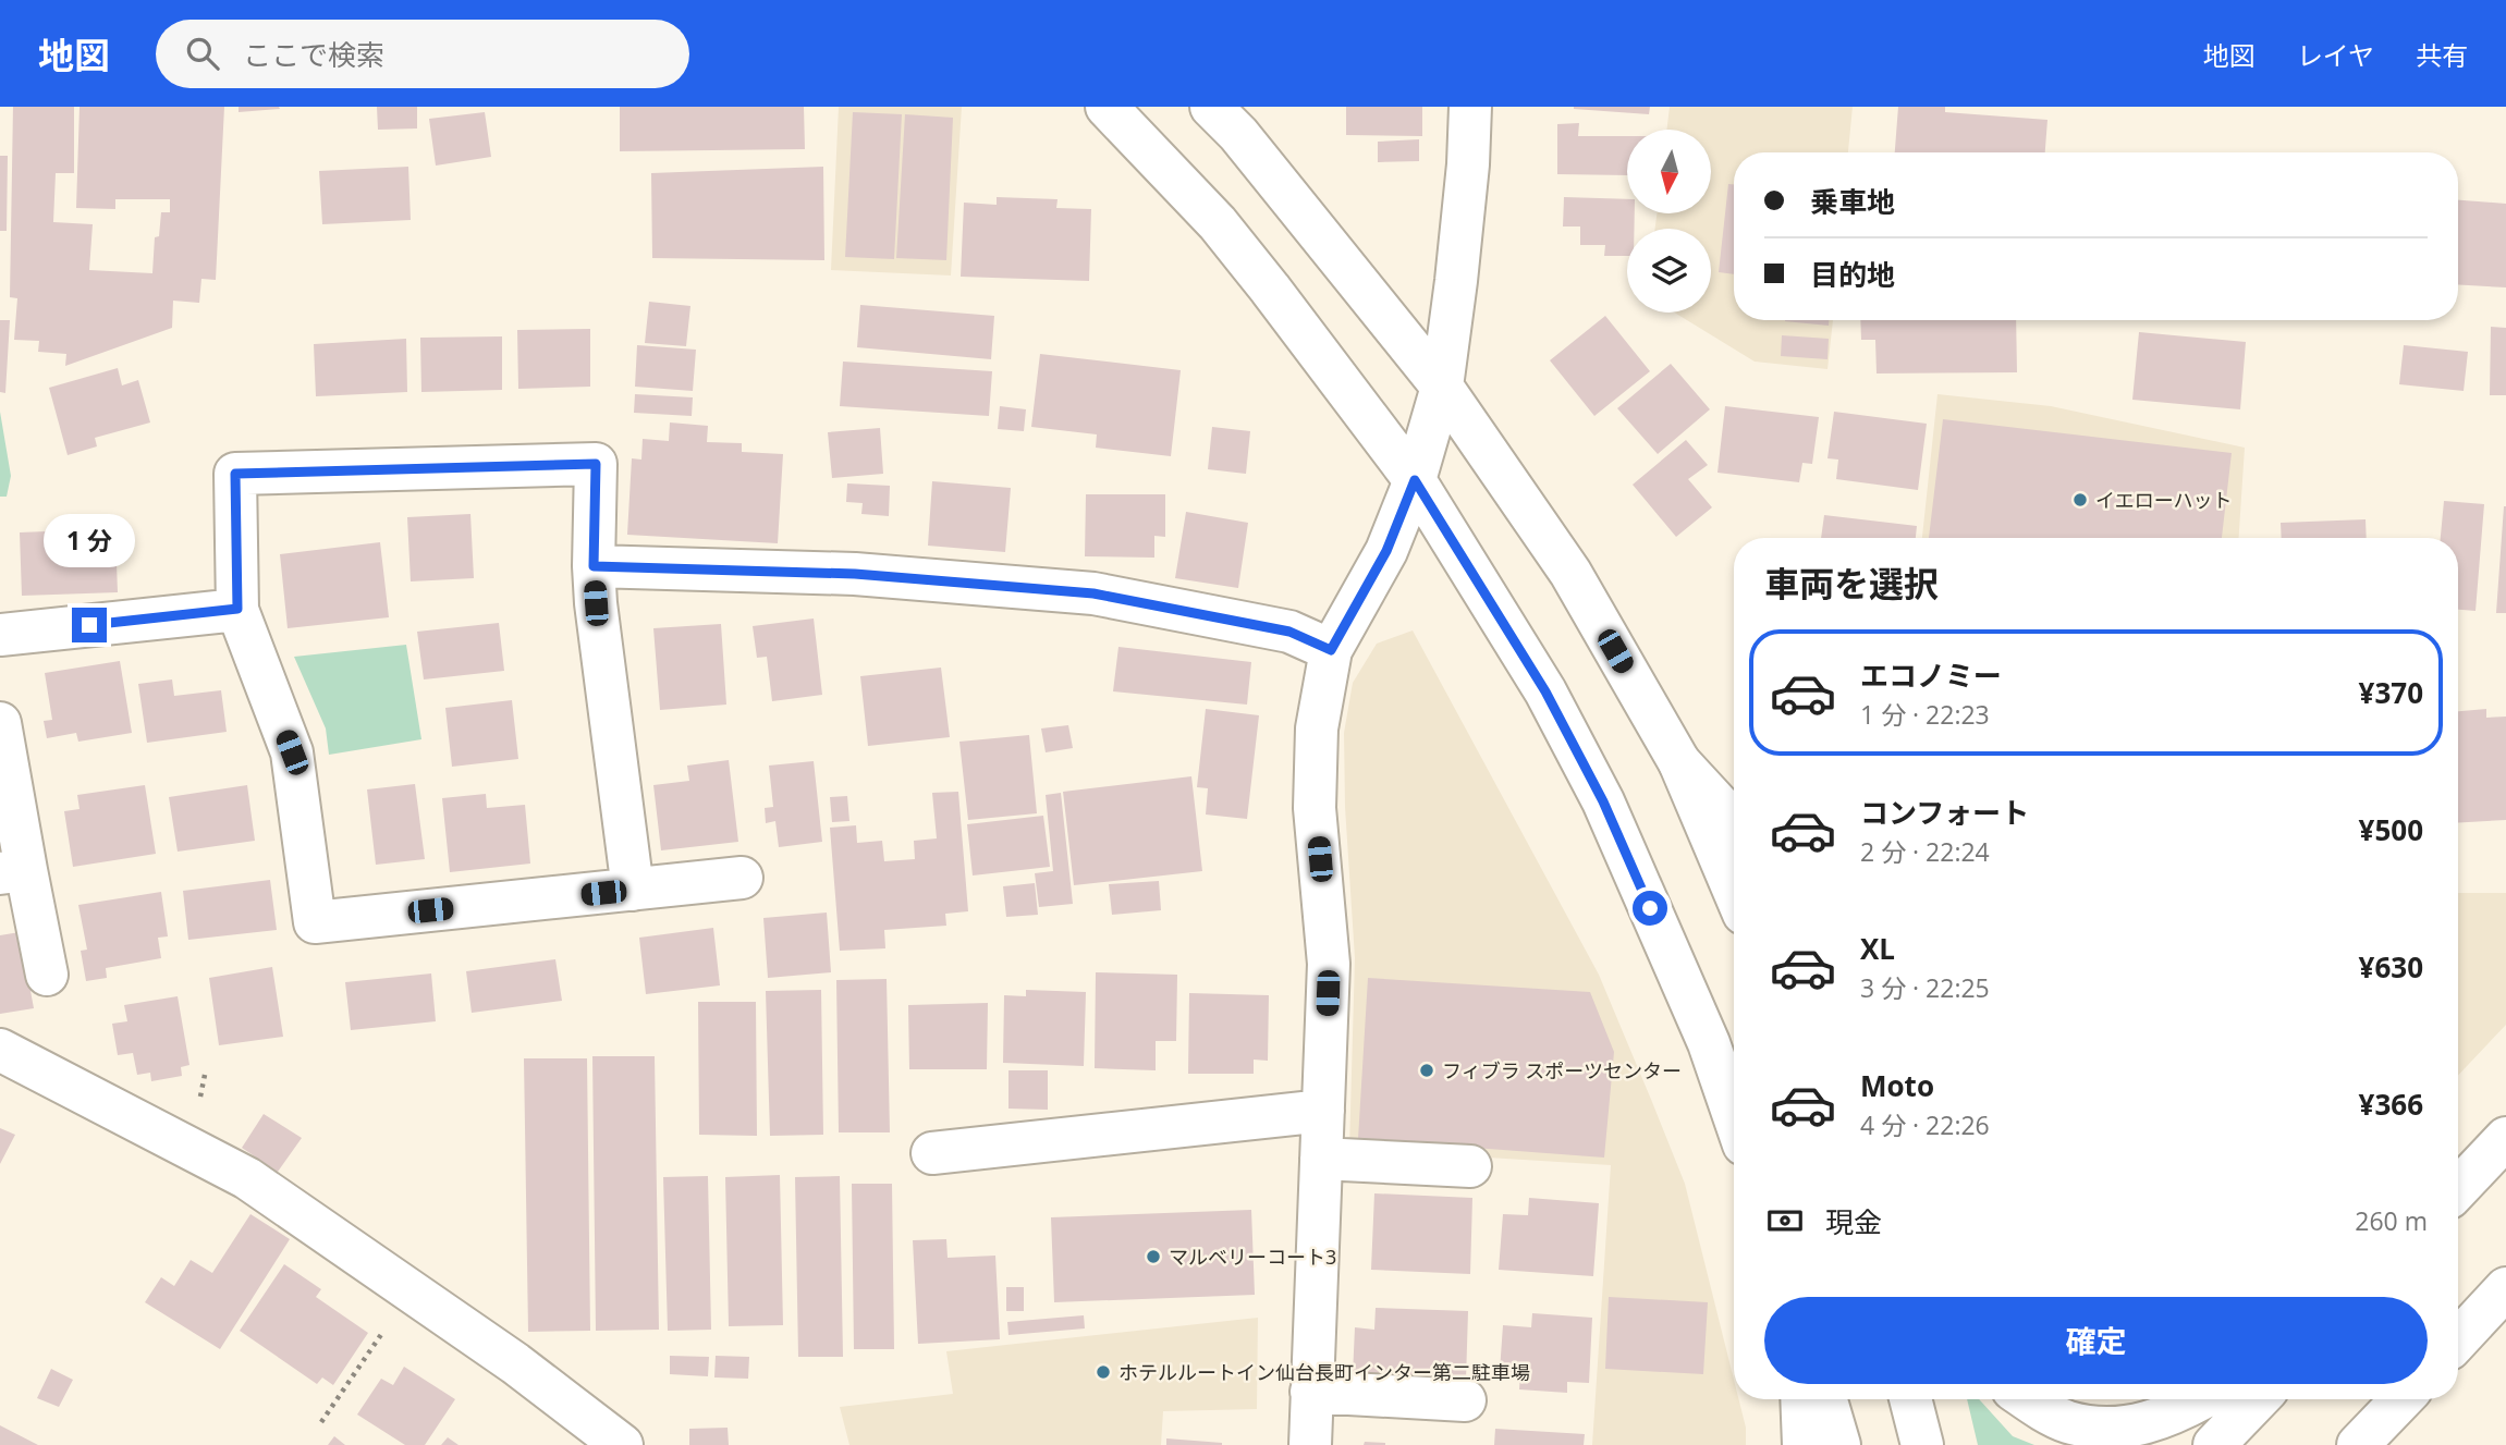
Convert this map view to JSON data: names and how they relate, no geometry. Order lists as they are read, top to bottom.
{
  "places": [
    "イエローハット",
    "フィブラ スポーツセンター",
    "マルベリーコート3",
    "ホテルルートイン仙台長町インター第二駐車場"
  ],
  "north": "bottom",
  "page": {
    "header": "地図",
    "search": "ここで検索",
    "nav": ["地図", "レイヤ", "共有"],
    "banner": ["乗車地", "目的地"],
    "bubble": "1 分",
    "heading": "車両を選択",
    "list": [
      {
        "name": "エコノミー",
        "note": "1 分 · 22:23",
        "value": "¥370"
      },
      {
        "name": "コンフォート",
        "note": "2 分 · 22:24",
        "value": "¥500"
      },
      {
        "name": "XL",
        "note": "3 分 · 22:25",
        "value": "¥630"
      },
      {
        "name": "Moto",
        "note": "4 分 · 22:26",
        "value": "¥366"
      }
    ],
    "pay": ["現金", "260 m"],
    "buttons": "確定"
  }
}
